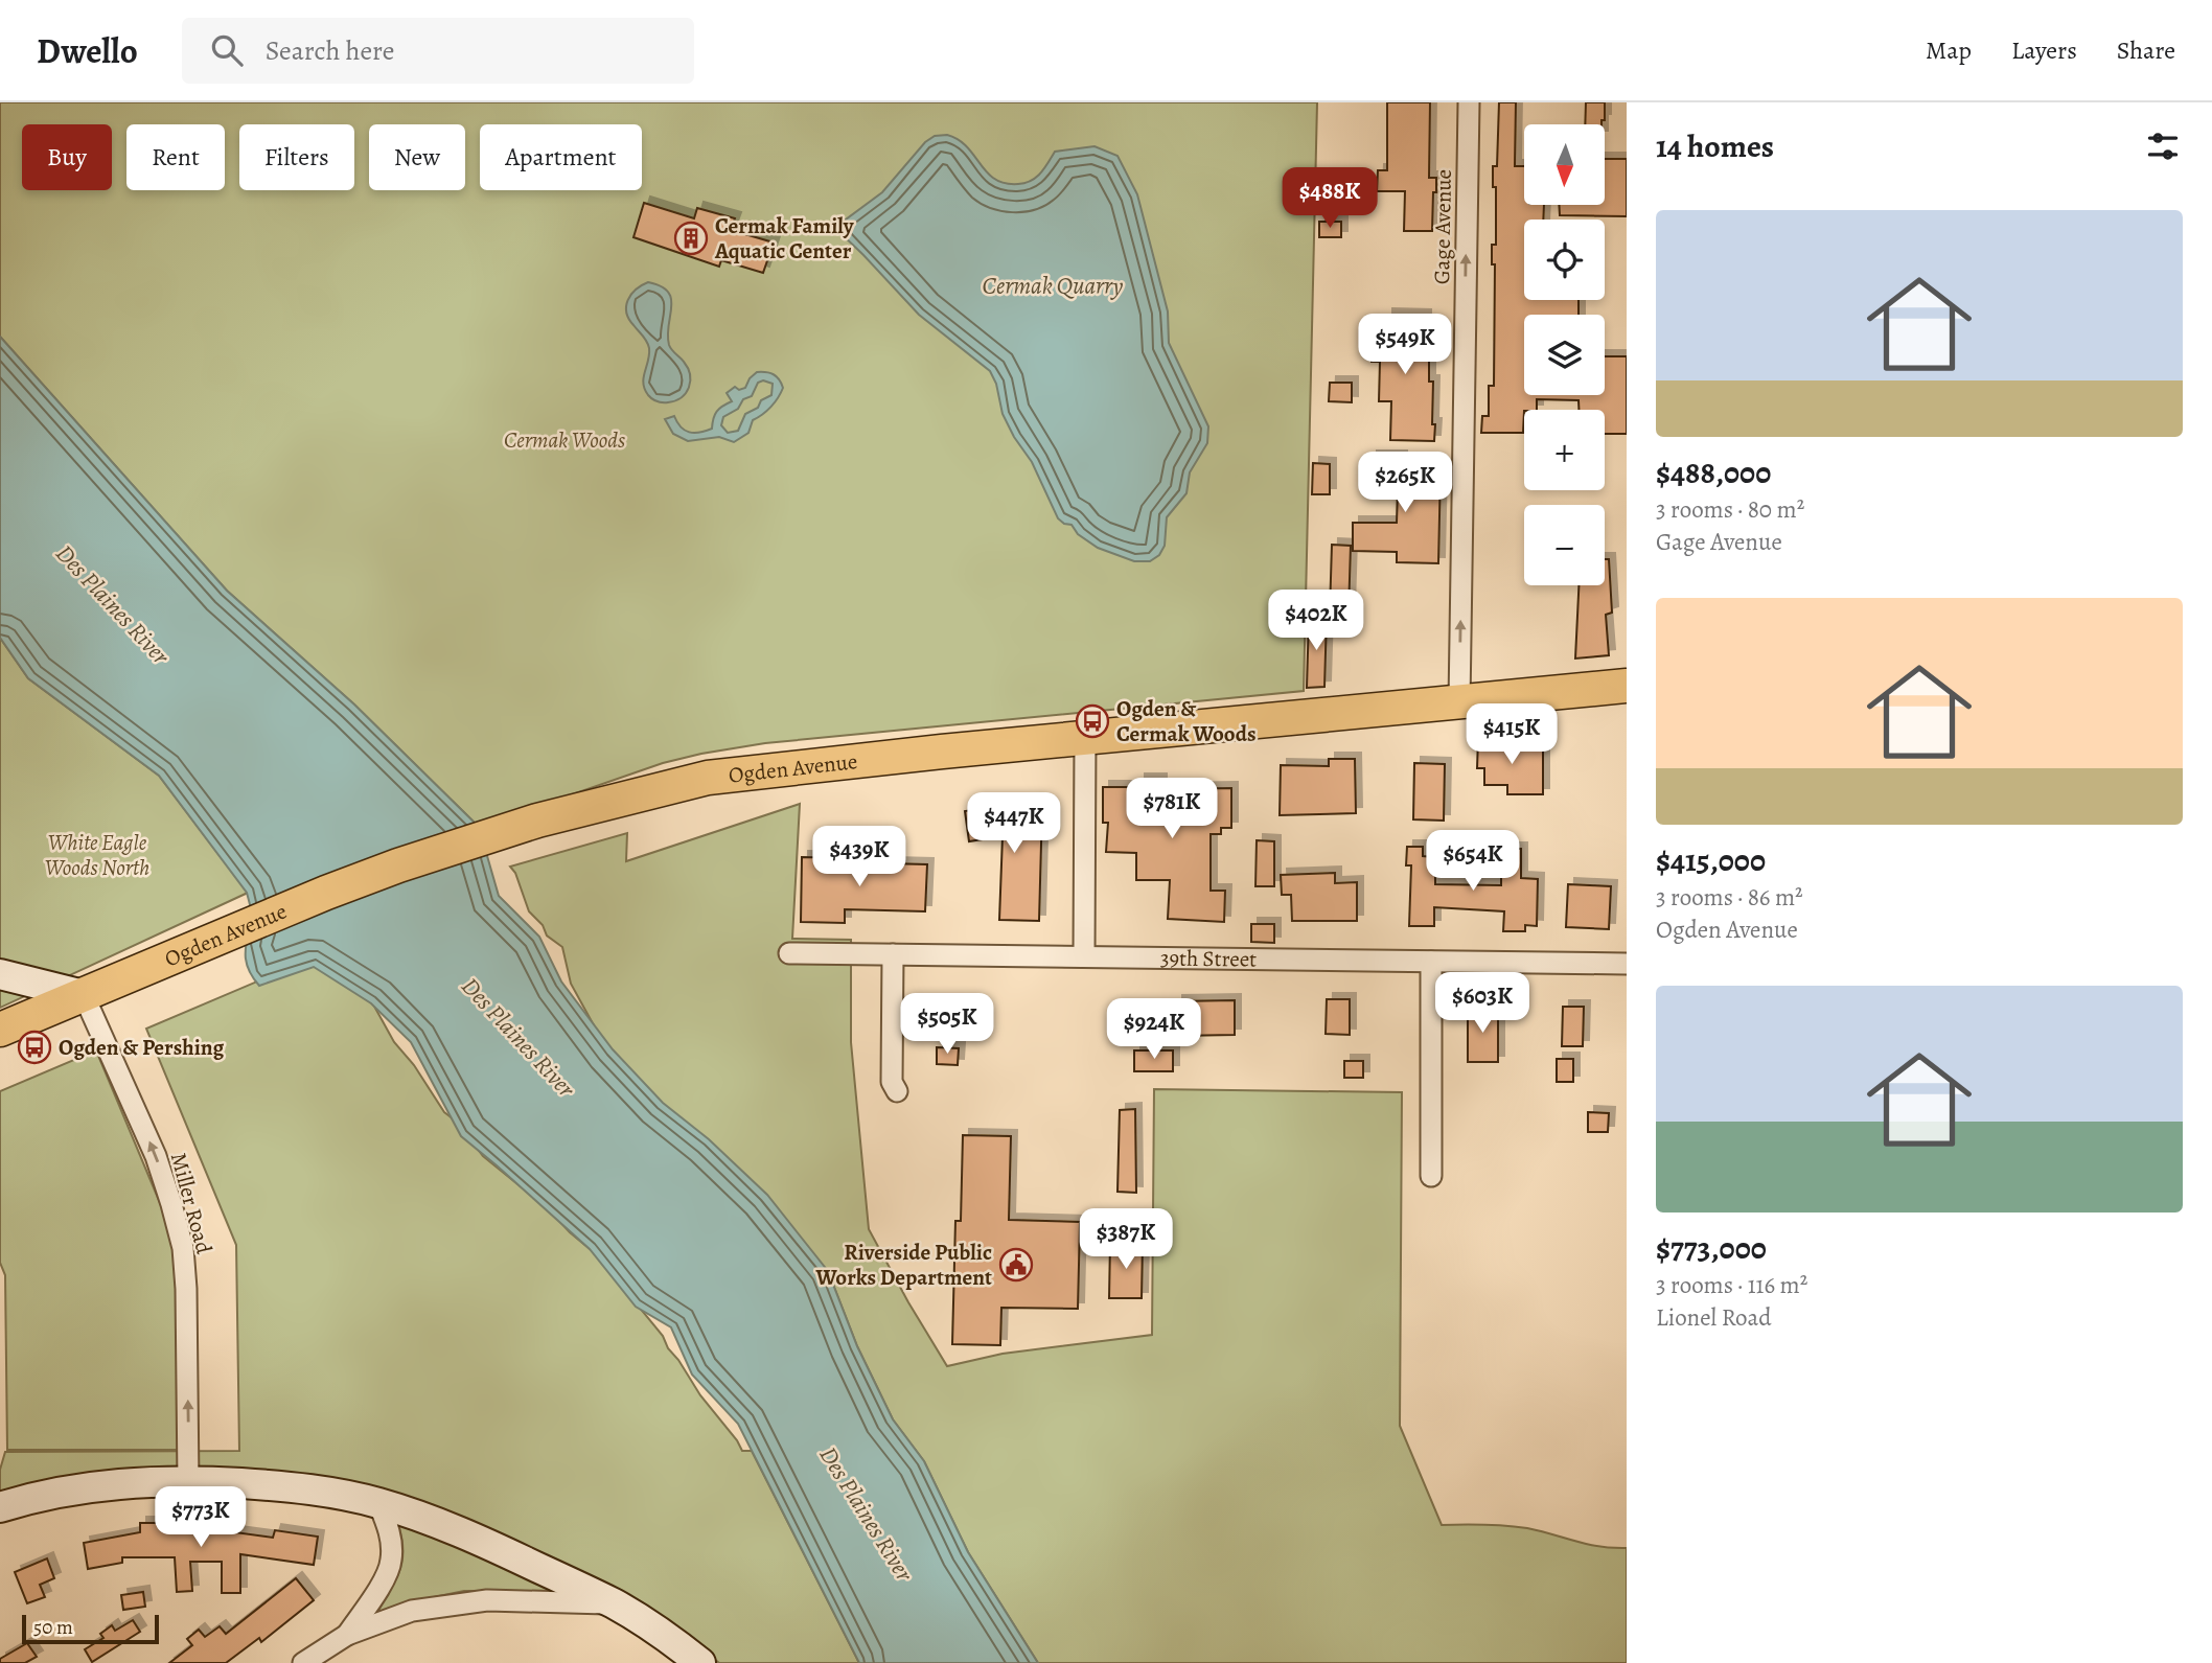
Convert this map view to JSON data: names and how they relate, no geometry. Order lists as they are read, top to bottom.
{
  "streets": {
    "main road": ["Ogden Avenue"],
    "street": ["Gage Avenue", "39th Street", "Miller Road"]
  },
  "crossings": [
    ["Gage Avenue", "Ogden Avenue"],
    ["Ogden Avenue", "Miller Road"]
  ],
  "one_way": ["Gage Avenue", "Miller Road"],
  "water": ["Cermak Quarry", "Des Plaines River"],
  "parks": ["Cermak Woods", "White Eagle Woods North"],
  "places": {
    "building": ["Cermak Family Aquatic Center"],
    "bus stop": ["Ogden & Cermak Woods", "Ogden & Pershing"],
    "public building": ["Riverside Public Works Department"]
  },
  "scale_bar": "50 m",
  "north": "bottom",
  "page": {
    "header": "Dwello",
    "search": "Search here",
    "nav": ["Map", "Layers", "Share"],
    "heading": "14 homes",
    "map_buttons": ["+", "−"],
    "chip": [
      "Buy",
      "Rent",
      "Filters",
      "New",
      "Apartment"
    ],
    "price": [
      "$488K",
      "$549K",
      "$265K",
      "$402K",
      "$415K",
      "$781K",
      "$447K",
      "$439K",
      "$654K",
      "$603K",
      "$505K",
      "$924K",
      "$387K",
      "$773K"
    ],
    "list": [
      {
        "name": "$488,000",
        "note": "3 rooms · 80 m² · Gage Avenue"
      },
      {
        "name": "$415,000",
        "note": "3 rooms · 86 m² · Ogden Avenue"
      },
      {
        "name": "$773,000",
        "note": "3 rooms · 116 m² · Lionel Road"
      }
    ],
    "scale": "50 m"
  }
}
